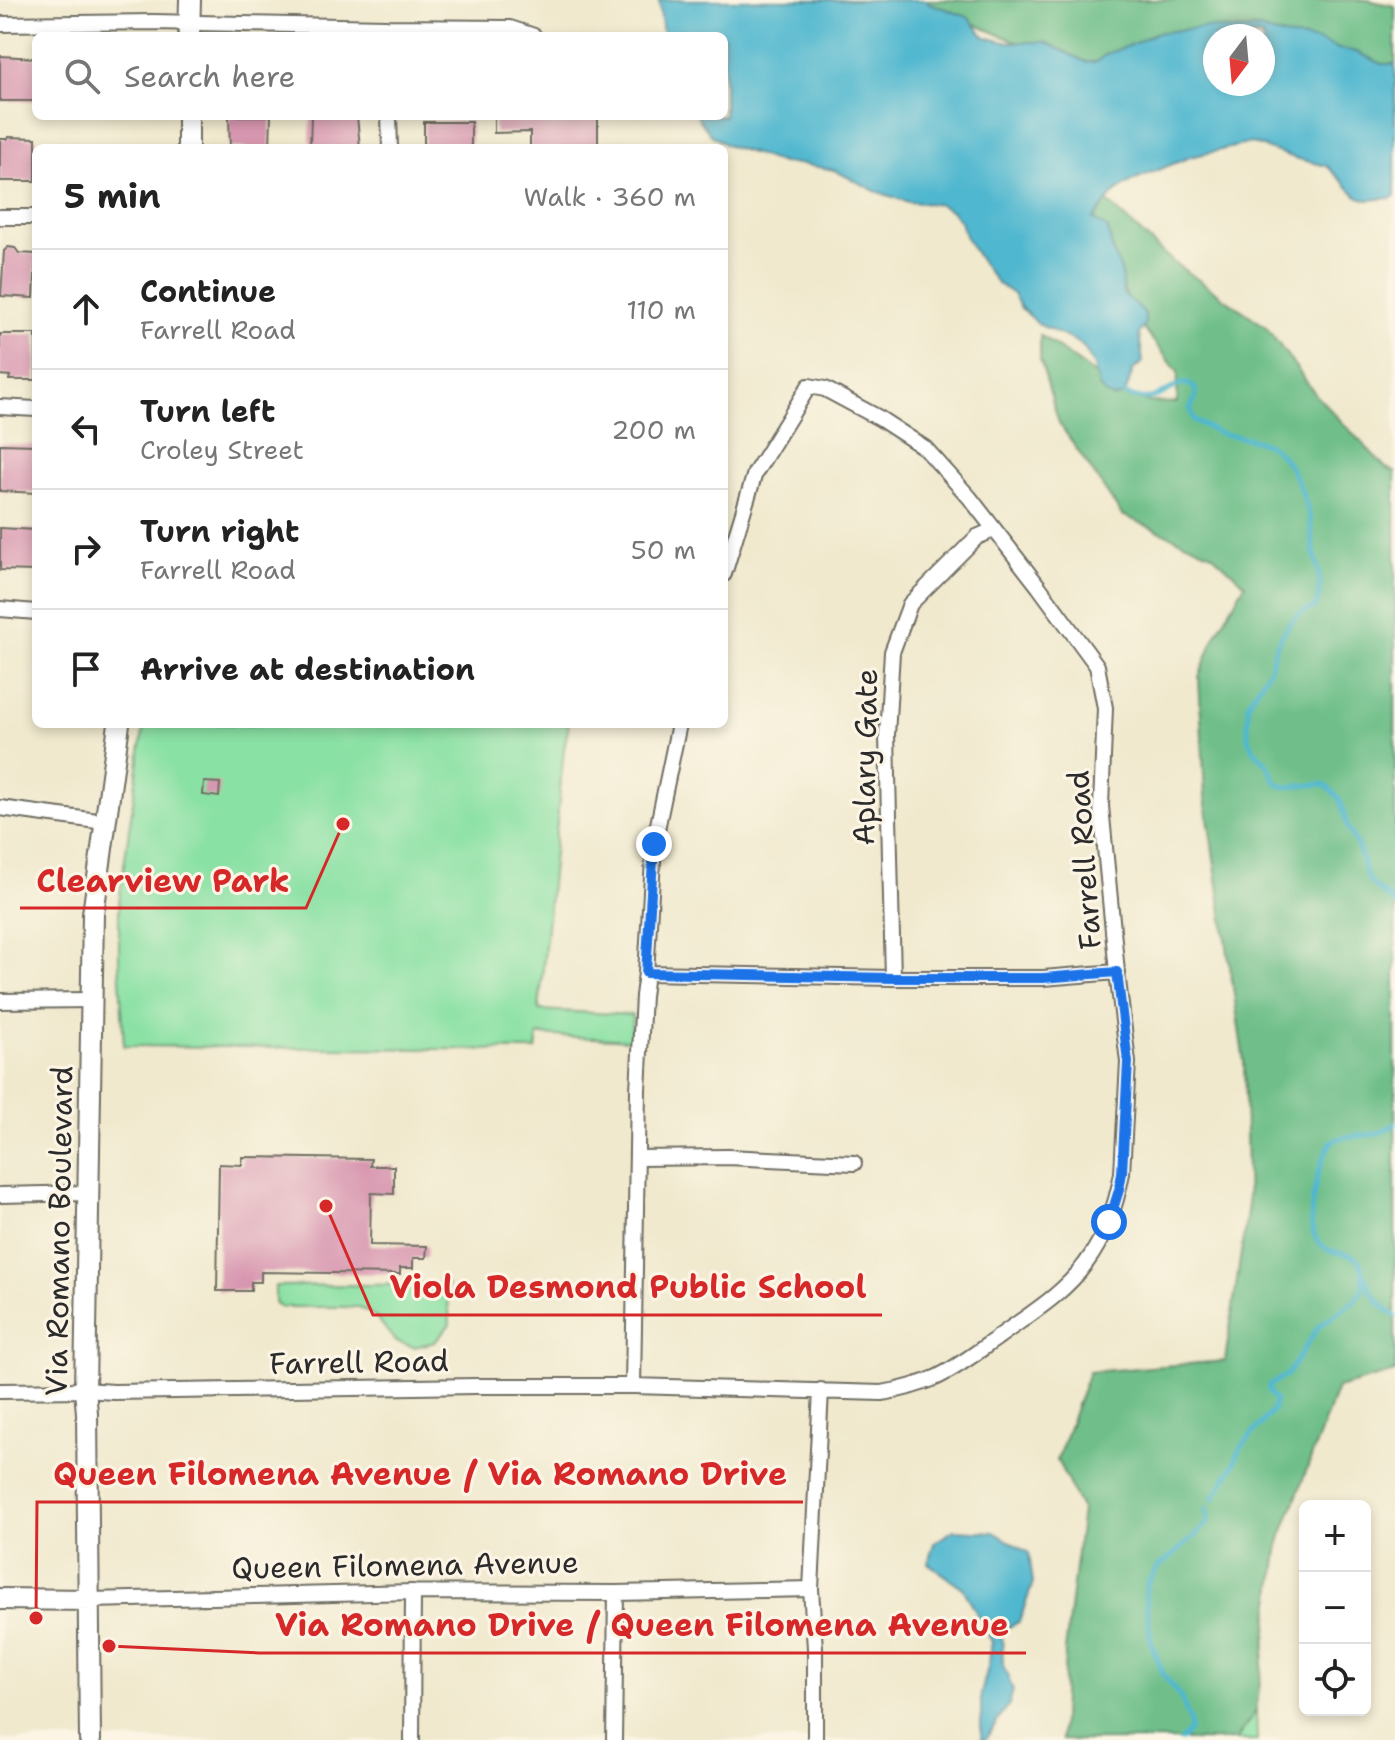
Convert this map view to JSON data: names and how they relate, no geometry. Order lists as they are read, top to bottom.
{
  "streets": {
    "street": [
      "Aplary Gate",
      "Farrell Road",
      "Via Romano Boulevard",
      "Queen Filomena Avenue"
    ]
  },
  "crossings": [
    ["Aplary Gate", "Farrell Road"],
    ["Farrell Road", "Via Romano Boulevard"],
    ["Via Romano Boulevard", "Queen Filomena Avenue"]
  ],
  "places": [
    "Clearview Park",
    "Viola Desmond Public School",
    "Queen Filomena Avenue / Via Romano Drive",
    "Via Romano Drive / Queen Filomena Avenue"
  ],
  "north": "bottom",
  "page": {
    "search": "Search here",
    "heading": ["5 min", "Walk · 360 m"],
    "list": [
      ["Continue", "Farrell Road", "110 m"],
      ["Turn left", "Croley Street", "200 m"],
      ["Turn right", "Farrell Road", "50 m"],
      "Arrive at destination"
    ],
    "map_buttons": ["+", "−"]
  }
}
